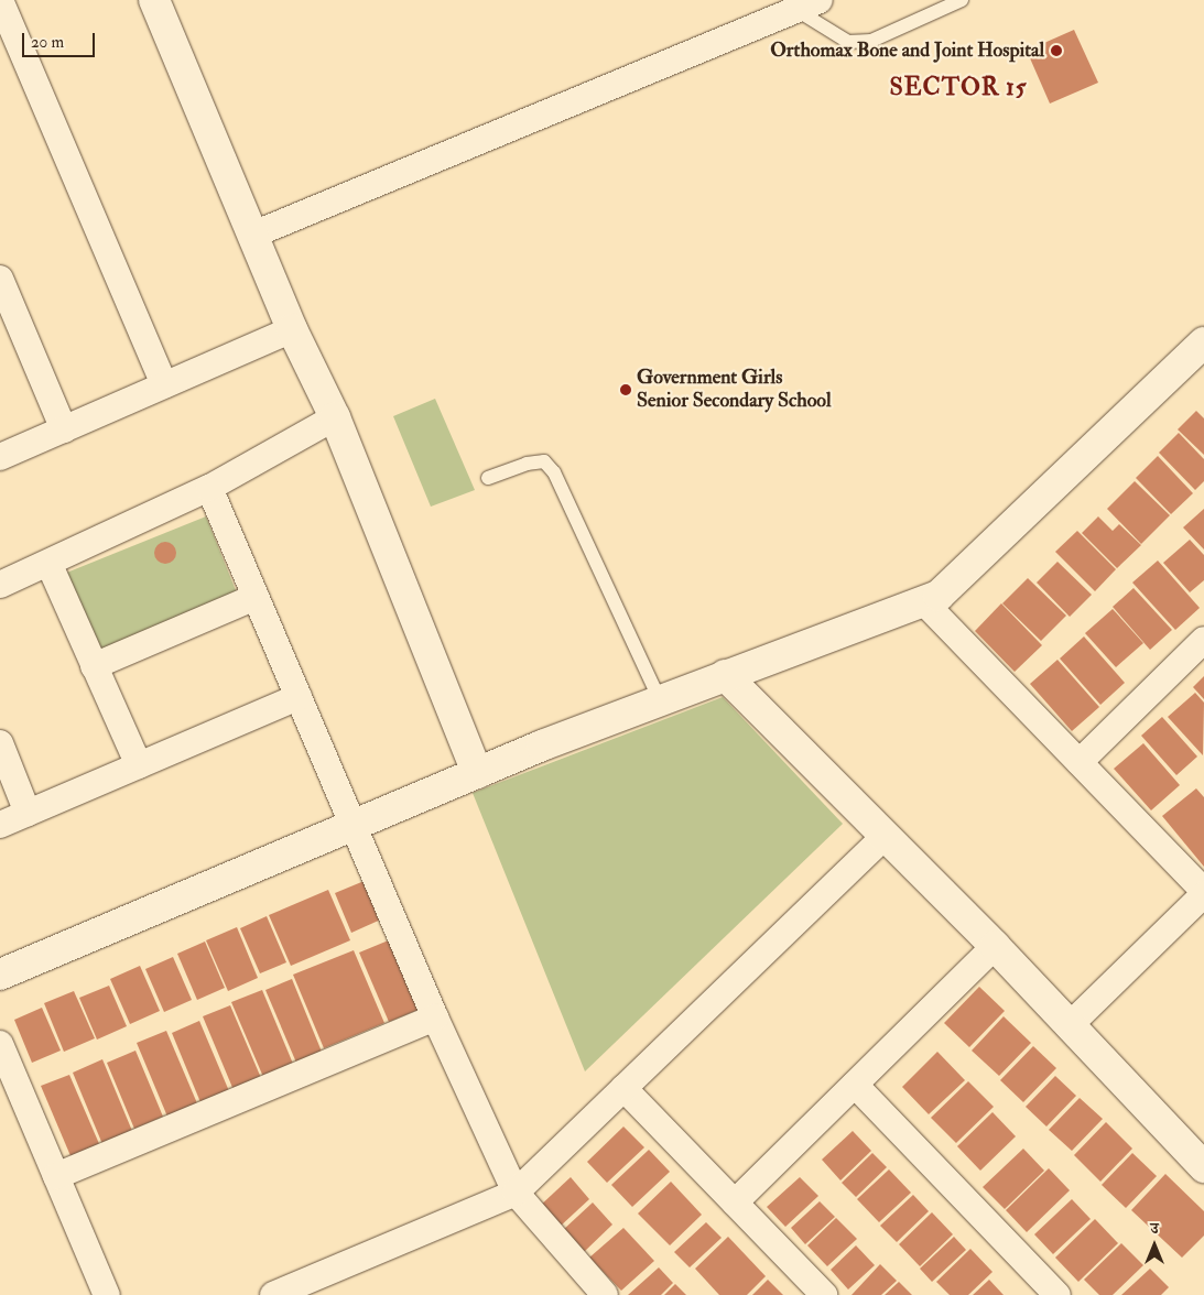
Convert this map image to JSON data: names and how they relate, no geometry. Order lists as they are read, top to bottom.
{
  "districts": ["SECTOR 15"],
  "places": ["Orthomax Bone and Joint Hospital", "Government Girls Senior Secondary School"],
  "scale_bar": "20 m",
  "north": "top"
}
